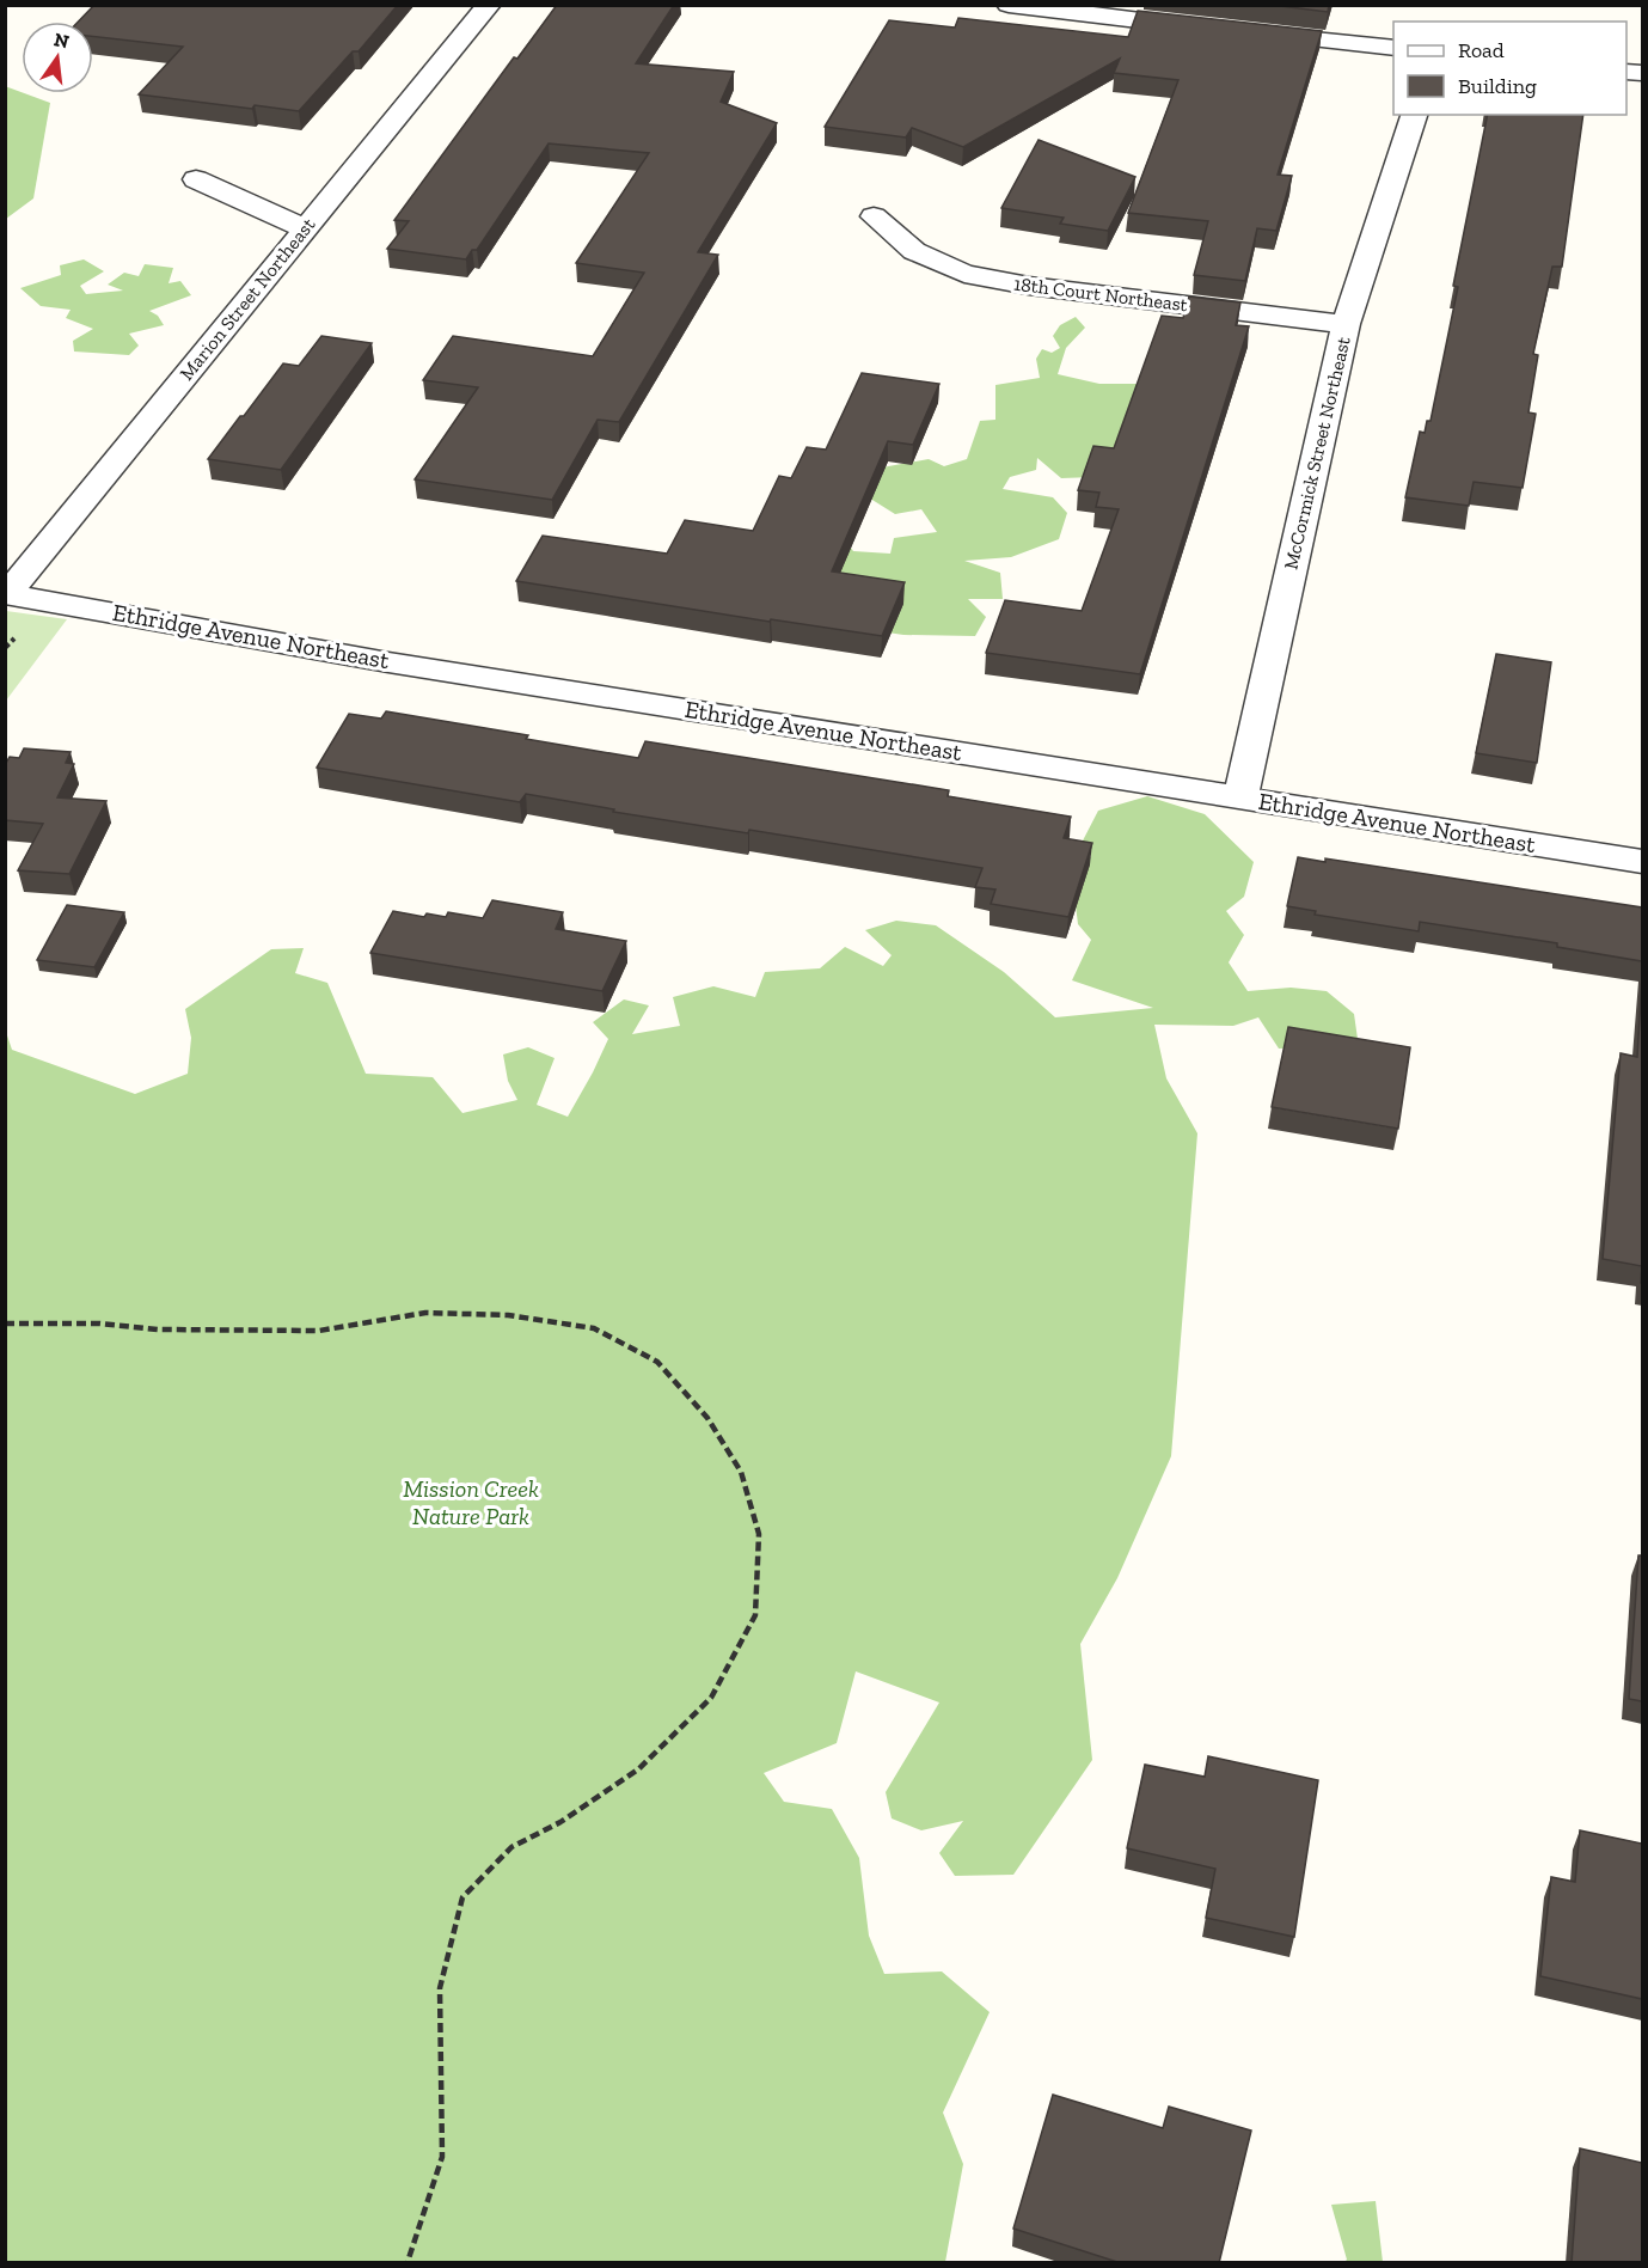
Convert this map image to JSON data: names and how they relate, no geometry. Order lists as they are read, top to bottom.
{
  "streets": {
    "street": [
      "18th Court Northeast",
      "Marion Street Northeast",
      "McCormick Street Northeast",
      "Ethridge Avenue Northeast"
    ]
  },
  "crossings": [
    ["18th Court Northeast", "McCormick Street Northeast"],
    ["Marion Street Northeast", "Ethridge Avenue Northeast"],
    ["McCormick Street Northeast", "Ethridge Avenue Northeast"]
  ],
  "parks": ["Mission Creek Nature Park"],
  "legend": ["Road", "Building"],
  "north": "top"
}
